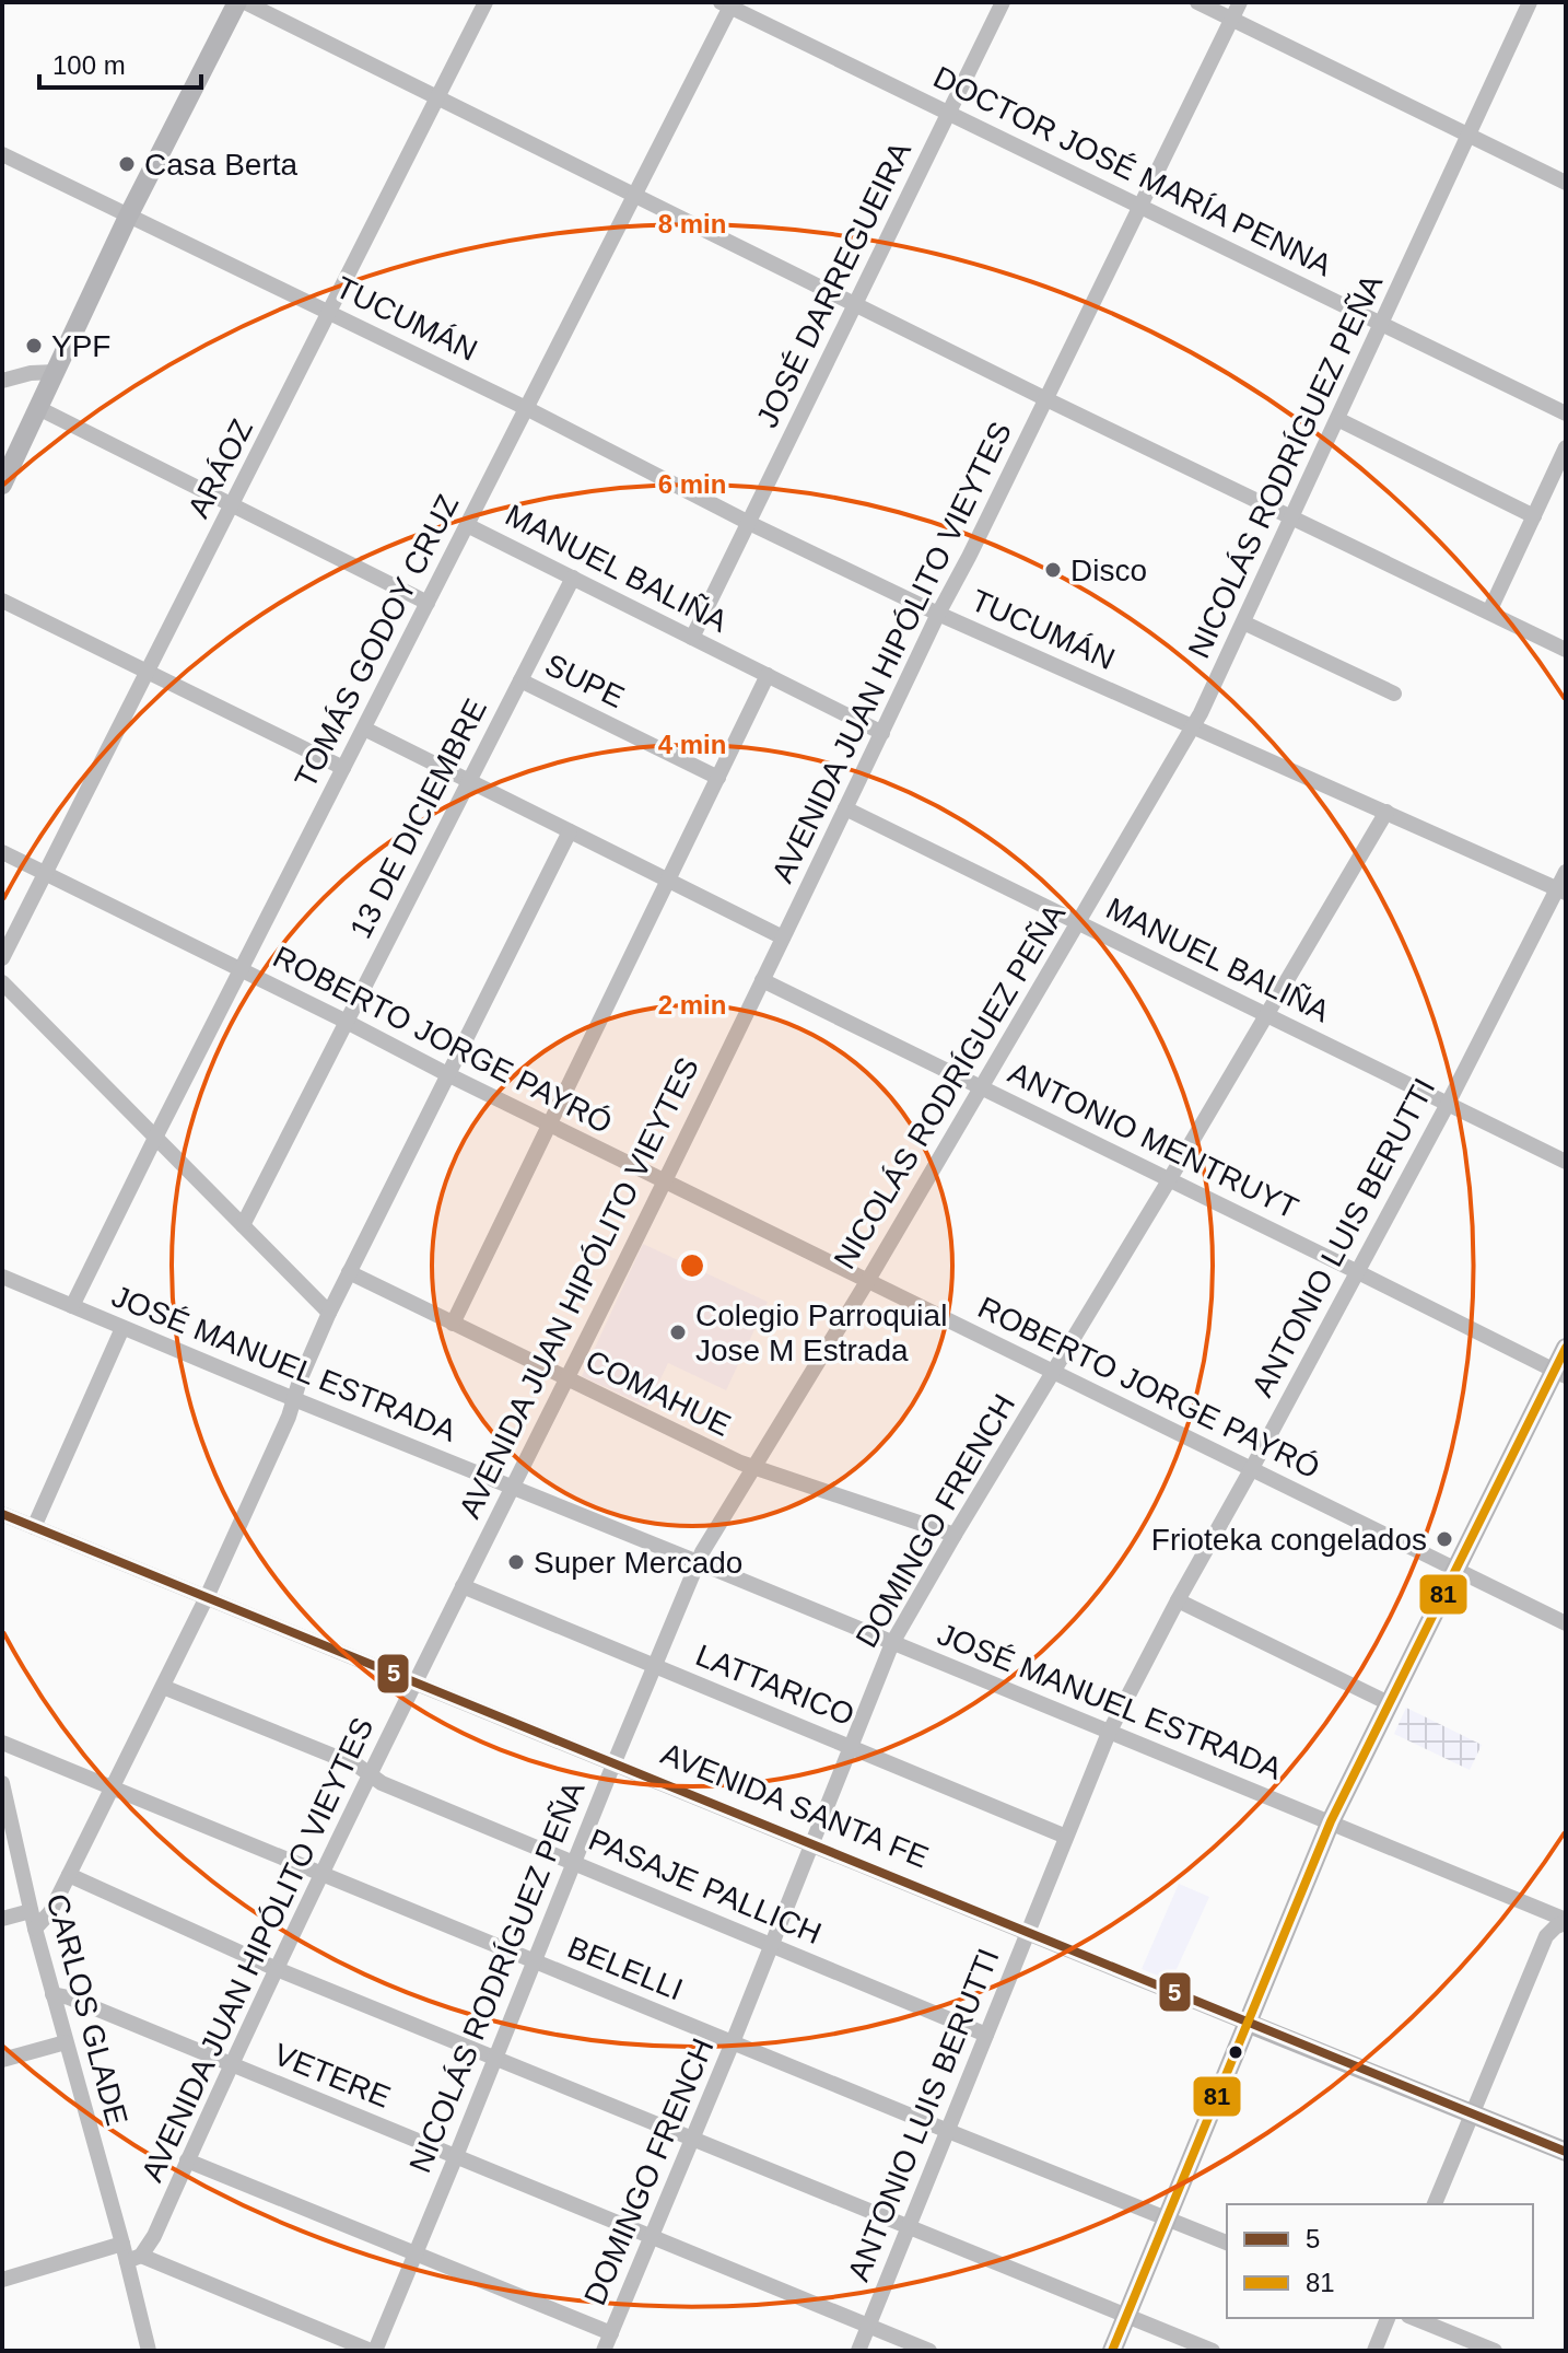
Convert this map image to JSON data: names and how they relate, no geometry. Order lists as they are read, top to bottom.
{
  "streets": {
    "main road": ["AVENIDA SANTA FE"],
    "street": [
      "DOCTOR JOSÉ MARÍA PENNA",
      "JOSÉ DARREGUEIRA",
      "TUCUMÁN",
      "NICOLÁS RODRÍGUEZ PEÑA",
      "ARÁOZ",
      "MANUEL BALIÑA",
      "TOMÁS GODOY CRUZ",
      "AVENIDA JUAN HIPÓLITO VIEYTES",
      "SUPE",
      "13 DE DICIEMBRE",
      "ROBERTO JORGE PAYRÓ",
      "ANTONIO MENTRUYT",
      "ANTONIO LUIS BERUTTI",
      "JOSÉ MANUEL ESTRADA",
      "COMAHUE",
      "DOMINGO FRENCH",
      "LATTARICO",
      "PASAJE PALLICH",
      "BELELLI",
      "CARLOS GLADE",
      "VETERE"
    ]
  },
  "crossings": [
    ["DOCTOR JOSÉ MARÍA PENNA", "JOSÉ DARREGUEIRA"],
    ["DOCTOR JOSÉ MARÍA PENNA", "NICOLÁS RODRÍGUEZ PEÑA"],
    ["DOCTOR JOSÉ MARÍA PENNA", "TOMÁS GODOY CRUZ"],
    ["DOCTOR JOSÉ MARÍA PENNA", "AVENIDA JUAN HIPÓLITO VIEYTES"],
    ["JOSÉ DARREGUEIRA", "TUCUMÁN"],
    ["JOSÉ DARREGUEIRA", "MANUEL BALIÑA"],
    ["TUCUMÁN", "NICOLÁS RODRÍGUEZ PEÑA"],
    ["TUCUMÁN", "ARÁOZ"],
    ["TUCUMÁN", "TOMÁS GODOY CRUZ"],
    ["TUCUMÁN", "AVENIDA JUAN HIPÓLITO VIEYTES"],
    ["TUCUMÁN", "ANTONIO LUIS BERUTTI"],
    ["TUCUMÁN", "DOMINGO FRENCH"],
    ["NICOLÁS RODRÍGUEZ PEÑA", "MANUEL BALIÑA"],
    ["NICOLÁS RODRÍGUEZ PEÑA", "ROBERTO JORGE PAYRÓ"],
    ["NICOLÁS RODRÍGUEZ PEÑA", "ANTONIO MENTRUYT"],
    ["NICOLÁS RODRÍGUEZ PEÑA", "JOSÉ MANUEL ESTRADA"],
    ["NICOLÁS RODRÍGUEZ PEÑA", "COMAHUE"],
    ["NICOLÁS RODRÍGUEZ PEÑA", "LATTARICO"],
    ["NICOLÁS RODRÍGUEZ PEÑA", "AVENIDA SANTA FE"],
    ["NICOLÁS RODRÍGUEZ PEÑA", "PASAJE PALLICH"],
    ["NICOLÁS RODRÍGUEZ PEÑA", "BELELLI"],
    ["NICOLÁS RODRÍGUEZ PEÑA", "VETERE"],
    ["ARÁOZ", "ROBERTO JORGE PAYRÓ"],
    ["MANUEL BALIÑA", "TOMÁS GODOY CRUZ"],
    ["MANUEL BALIÑA", "AVENIDA JUAN HIPÓLITO VIEYTES"],
    ["MANUEL BALIÑA", "13 DE DICIEMBRE"],
    ["MANUEL BALIÑA", "ANTONIO LUIS BERUTTI"],
    ["MANUEL BALIÑA", "DOMINGO FRENCH"],
    ["TOMÁS GODOY CRUZ", "ROBERTO JORGE PAYRÓ"],
    ["TOMÁS GODOY CRUZ", "JOSÉ MANUEL ESTRADA"],
    ["AVENIDA JUAN HIPÓLITO VIEYTES", "ROBERTO JORGE PAYRÓ"],
    ["AVENIDA JUAN HIPÓLITO VIEYTES", "ANTONIO MENTRUYT"],
    ["AVENIDA JUAN HIPÓLITO VIEYTES", "JOSÉ MANUEL ESTRADA"],
    ["AVENIDA JUAN HIPÓLITO VIEYTES", "COMAHUE"],
    ["AVENIDA JUAN HIPÓLITO VIEYTES", "LATTARICO"],
    ["AVENIDA JUAN HIPÓLITO VIEYTES", "AVENIDA SANTA FE"],
    ["AVENIDA JUAN HIPÓLITO VIEYTES", "PASAJE PALLICH"],
    ["AVENIDA JUAN HIPÓLITO VIEYTES", "BELELLI"],
    ["AVENIDA JUAN HIPÓLITO VIEYTES", "CARLOS GLADE"],
    ["AVENIDA JUAN HIPÓLITO VIEYTES", "VETERE"],
    ["SUPE", "13 DE DICIEMBRE"],
    ["13 DE DICIEMBRE", "ROBERTO JORGE PAYRÓ"],
    ["ROBERTO JORGE PAYRÓ", "ANTONIO LUIS BERUTTI"],
    ["ROBERTO JORGE PAYRÓ", "DOMINGO FRENCH"],
    ["ANTONIO MENTRUYT", "ANTONIO LUIS BERUTTI"],
    ["ANTONIO MENTRUYT", "DOMINGO FRENCH"],
    ["ANTONIO LUIS BERUTTI", "JOSÉ MANUEL ESTRADA"],
    ["ANTONIO LUIS BERUTTI", "LATTARICO"],
    ["ANTONIO LUIS BERUTTI", "AVENIDA SANTA FE"],
    ["ANTONIO LUIS BERUTTI", "PASAJE PALLICH"],
    ["ANTONIO LUIS BERUTTI", "BELELLI"],
    ["ANTONIO LUIS BERUTTI", "VETERE"],
    ["JOSÉ MANUEL ESTRADA", "DOMINGO FRENCH"],
    ["COMAHUE", "DOMINGO FRENCH"],
    ["DOMINGO FRENCH", "LATTARICO"],
    ["DOMINGO FRENCH", "AVENIDA SANTA FE"],
    ["DOMINGO FRENCH", "PASAJE PALLICH"],
    ["DOMINGO FRENCH", "BELELLI"],
    ["DOMINGO FRENCH", "VETERE"],
    ["CARLOS GLADE", "VETERE"]
  ],
  "places": [
    "Casa Berta",
    "YPF",
    "Disco",
    "Colegio Parroquial Jose M Estrada",
    "Frioteka congelados",
    "Super Mercado"
  ],
  "lines": ["transit line 81", "transit line 5"],
  "legend": ["5", "81"],
  "scale_bar": "100 m",
  "rings": [
    "8 min",
    "6 min",
    "4 min",
    "2 min"
  ]
}
